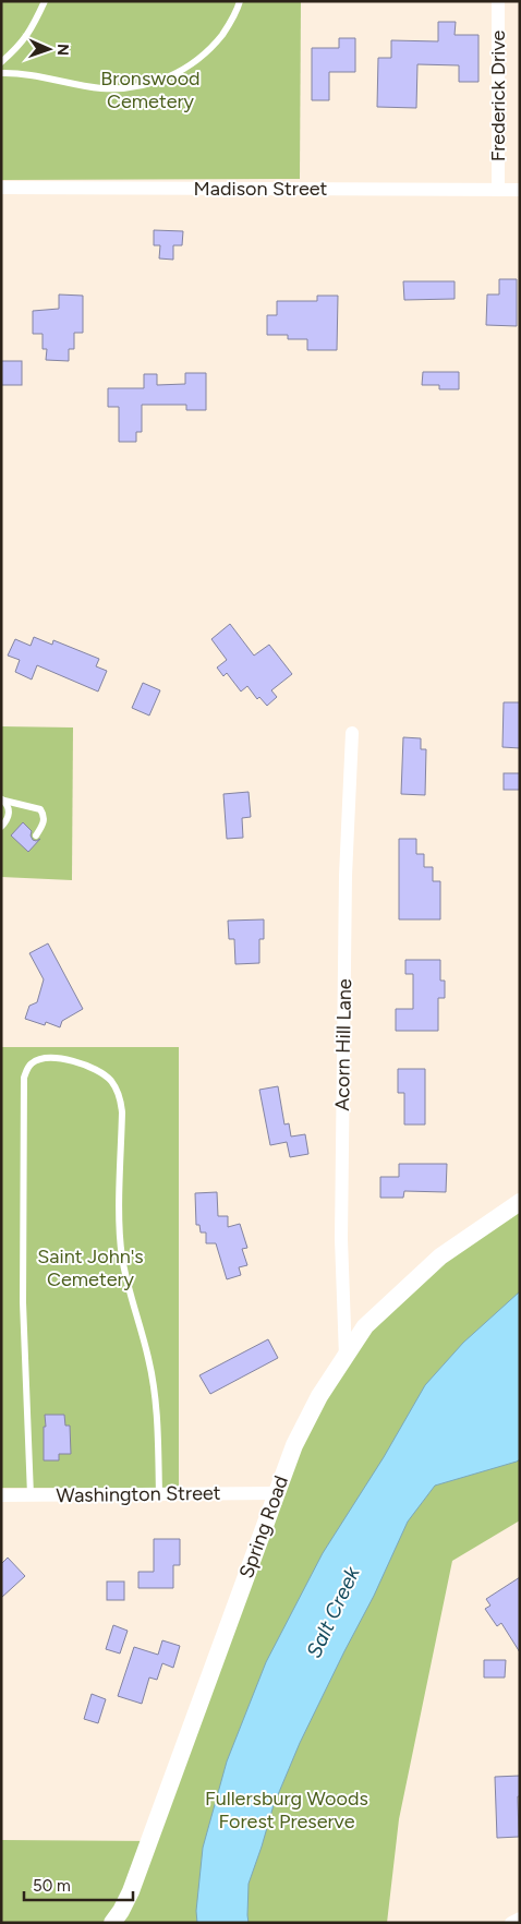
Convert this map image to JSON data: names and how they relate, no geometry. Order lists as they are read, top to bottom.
{
  "streets": {
    "street": [
      "Frederick Drive",
      "Madison Street",
      "Acorn Hill Lane",
      "Washington Street",
      "Spring Road"
    ]
  },
  "crossings": [
    ["Frederick Drive", "Madison Street"],
    ["Acorn Hill Lane", "Spring Road"],
    ["Washington Street", "Spring Road"]
  ],
  "water": ["Salt Creek"],
  "parks": ["Bronswood Cemetery", "Saint John's Cemetery", "Fullersburg Woods Forest Preserve"],
  "scale_bar": "50 m",
  "north": "right"
}
